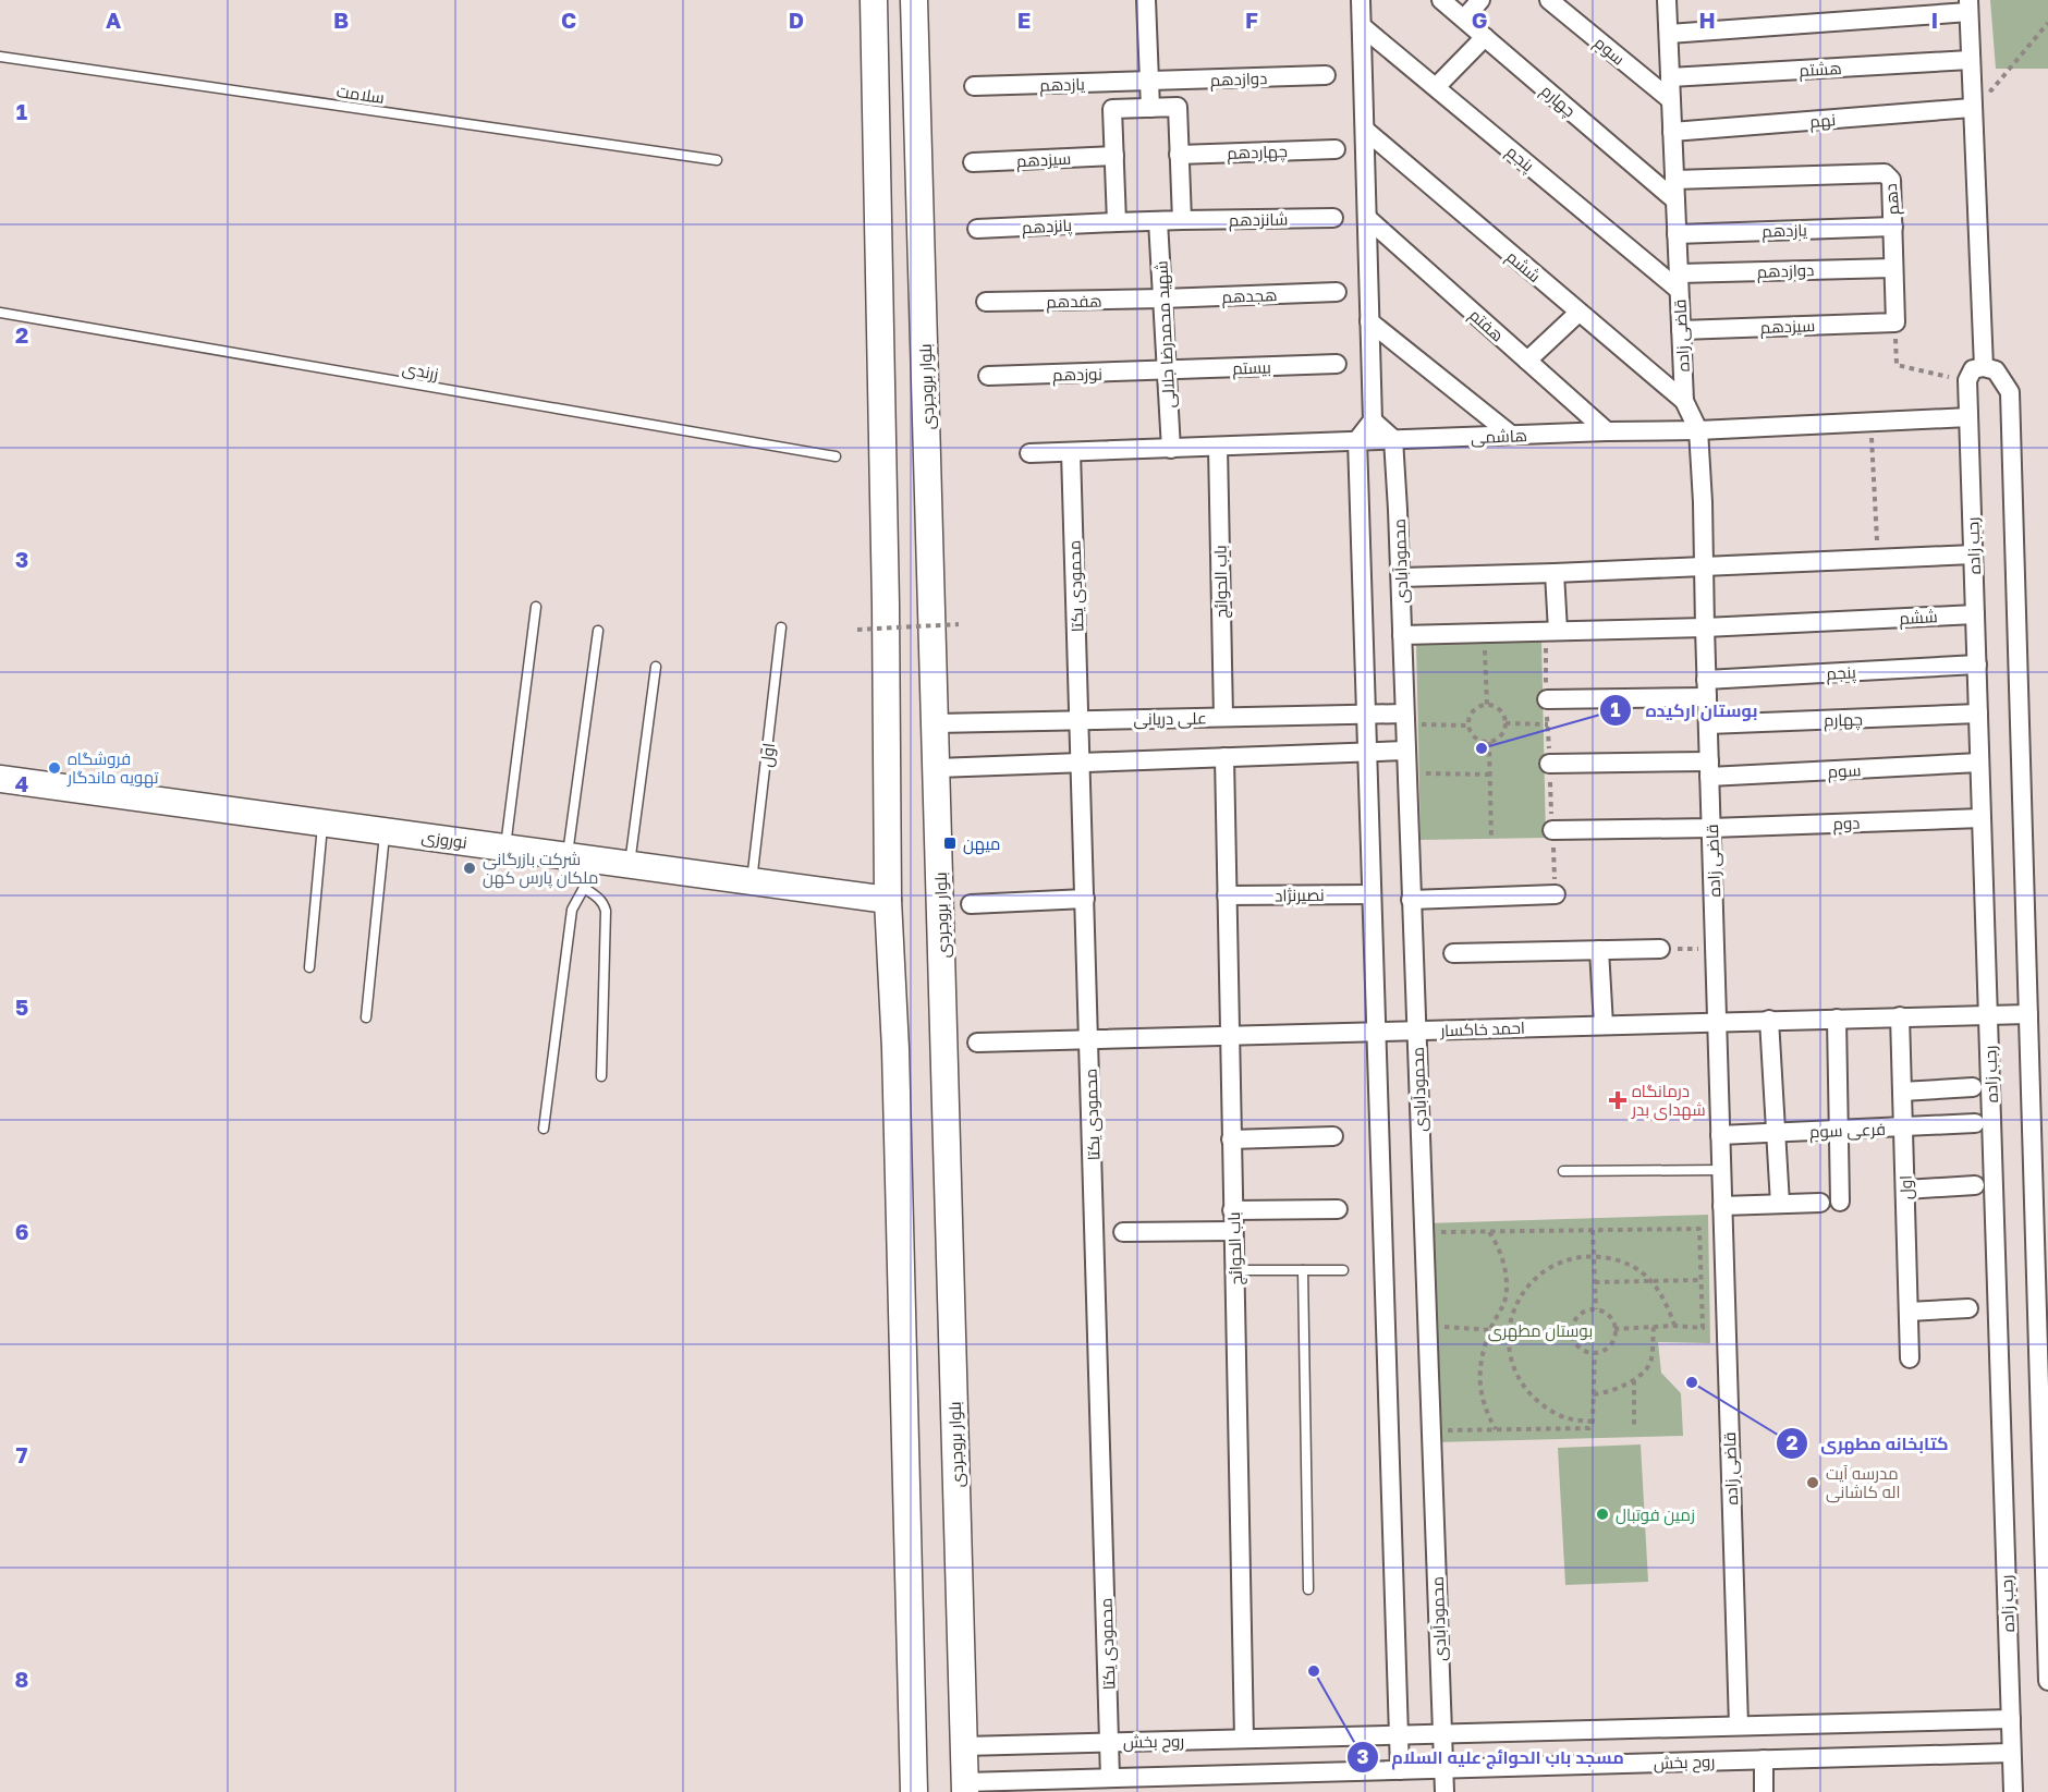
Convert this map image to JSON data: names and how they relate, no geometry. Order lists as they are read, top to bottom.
{
  "streets": {
    "main road": ["بلوار بروجردی", "نوروزی"],
    "street": [
      "سوم",
      "هشتم",
      "دوازدهم",
      "یازدهم",
      "چهارم",
      "نهم",
      "چهاردهم",
      "پنجم",
      "سیزدهم",
      "دهم",
      "شانزدهم",
      "پانزدهم",
      "ششم",
      "هجدهم",
      "هفدهم",
      "هفتم",
      "شهید محمدرضا جلالی",
      "قاضی زاده",
      "بیستم",
      "نوزدهم",
      "هاشمی",
      "رجب زاده",
      "محمودآبادی",
      "باب الحوائج",
      "محمودی یکتا",
      "علی دریانی",
      "اول",
      "دوم",
      "نصیرنژاد",
      "احمد خاکسار",
      "فرعی سوم",
      "روح بخش"
    ],
    "lane": ["سلامت", "زرندی"]
  },
  "crossings": [
    ["سوم", "قاضی زاده"],
    ["سوم", "رجب زاده"],
    ["هشتم", "قاضی زاده"],
    ["دوازدهم", "یازدهم"],
    ["دوازدهم", "پنجم"],
    ["دوازدهم", "دهم"],
    ["دوازدهم", "قاضی زاده"],
    ["یازدهم", "دهم"],
    ["یازدهم", "قاضی زاده"],
    ["چهارم", "قاضی زاده"],
    ["چهارم", "رجب زاده"],
    ["نهم", "قاضی زاده"],
    ["پنجم", "قاضی زاده"],
    ["پنجم", "رجب زاده"],
    ["سیزدهم", "دهم"],
    ["سیزدهم", "قاضی زاده"],
    ["دهم", "قاضی زاده"],
    ["ششم", "قاضی زاده"],
    ["ششم", "رجب زاده"],
    ["ششم", "محمودآبادی"],
    ["هجدهم", "هفدهم"],
    ["هجدهم", "شهید محمدرضا جلالی"],
    ["هفدهم", "شهید محمدرضا جلالی"],
    ["هفتم", "هاشمی"],
    ["شهید محمدرضا جلالی", "بیستم"],
    ["شهید محمدرضا جلالی", "نوزدهم"],
    ["شهید محمدرضا جلالی", "هاشمی"],
    ["قاضی زاده", "هاشمی"],
    ["قاضی زاده", "دوم"],
    ["قاضی زاده", "احمد خاکسار"],
    ["قاضی زاده", "فرعی سوم"],
    ["قاضی زاده", "روح بخش"],
    ["بیستم", "نوزدهم"],
    ["بلوار بروجردی", "علی دریانی"],
    ["بلوار بروجردی", "روح بخش"],
    ["هاشمی", "رجب زاده"],
    ["هاشمی", "محمودآبادی"],
    ["هاشمی", "باب الحوائج"],
    ["هاشمی", "محمودی یکتا"],
    ["رجب زاده", "دوم"],
    ["رجب زاده", "احمد خاکسار"],
    ["رجب زاده", "روح بخش"],
    ["محمودآبادی", "علی دریانی"],
    ["محمودآبادی", "احمد خاکسار"],
    ["محمودآبادی", "روح بخش"],
    ["باب الحوائج", "علی دریانی"],
    ["باب الحوائج", "نصیرنژاد"],
    ["باب الحوائج", "احمد خاکسار"],
    ["باب الحوائج", "روح بخش"],
    ["محمودی یکتا", "علی دریانی"],
    ["محمودی یکتا", "احمد خاکسار"],
    ["محمودی یکتا", "روح بخش"],
    ["اول", "نوروزی"],
    ["اول", "احمد خاکسار"],
    ["اول", "فرعی سوم"]
  ],
  "parks": ["بوستان مطهری"],
  "places": {
    "other": [
      "بوستان ارکیده",
      "فروشگاه تهویه ماندگار",
      "شرکت بازرگانی ملکان پارس کهن",
      "کتابخانه مطهری",
      "مدرسه آیت اله کاشانی",
      "زمین فوتبال",
      "مسجد باب الحوائج علیه السلام"
    ],
    "transit": ["میهن"],
    "health": ["درمانگاه شهدای بدر"]
  },
  "grid": {
    "columns": [
      "A",
      "B",
      "C",
      "D",
      "E",
      "F",
      "G",
      "H",
      "I"
    ],
    "rows": [
      "1",
      "2",
      "3",
      "4",
      "5",
      "6",
      "7",
      "8"
    ]
  }
}
